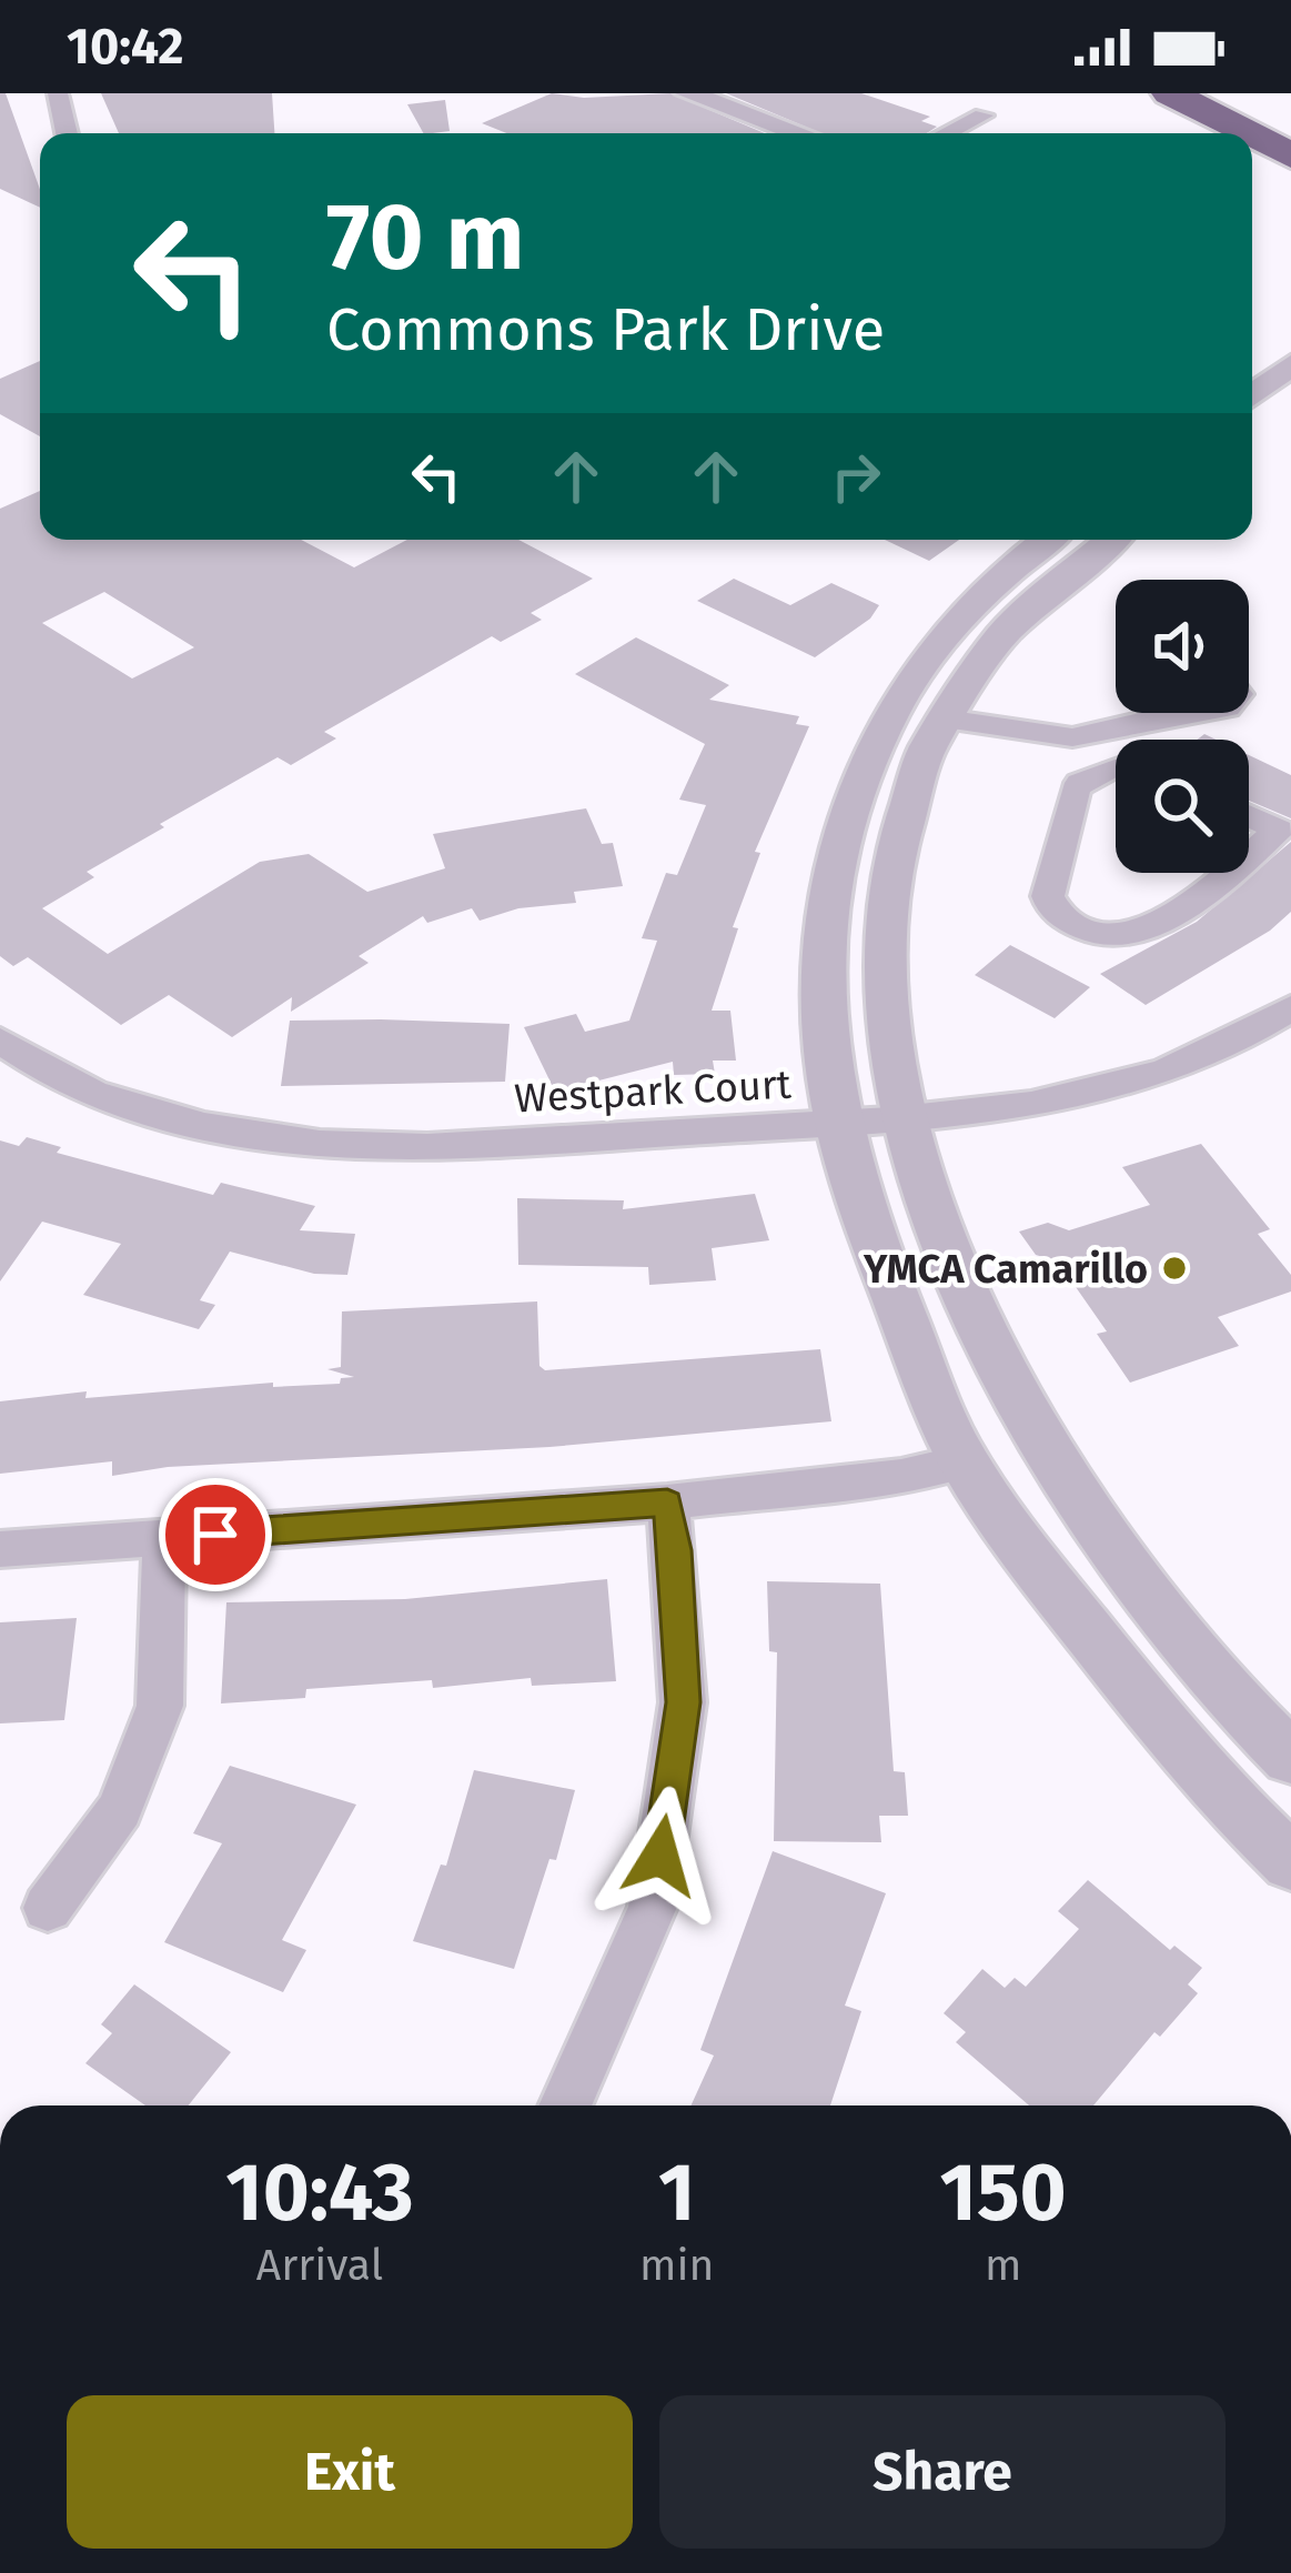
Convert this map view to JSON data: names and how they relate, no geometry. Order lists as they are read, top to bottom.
{
  "streets": {
    "street": ["Westpark Court"]
  },
  "places": ["YMCA Camarillo"],
  "page": {
    "status": "10:42",
    "turn": ["70 m", "Commons Park Drive"],
    "eta": [
      "10:43",
      "Arrival",
      "1",
      "min",
      "150",
      "m"
    ],
    "buttons": ["Exit", "Share"]
  }
}
